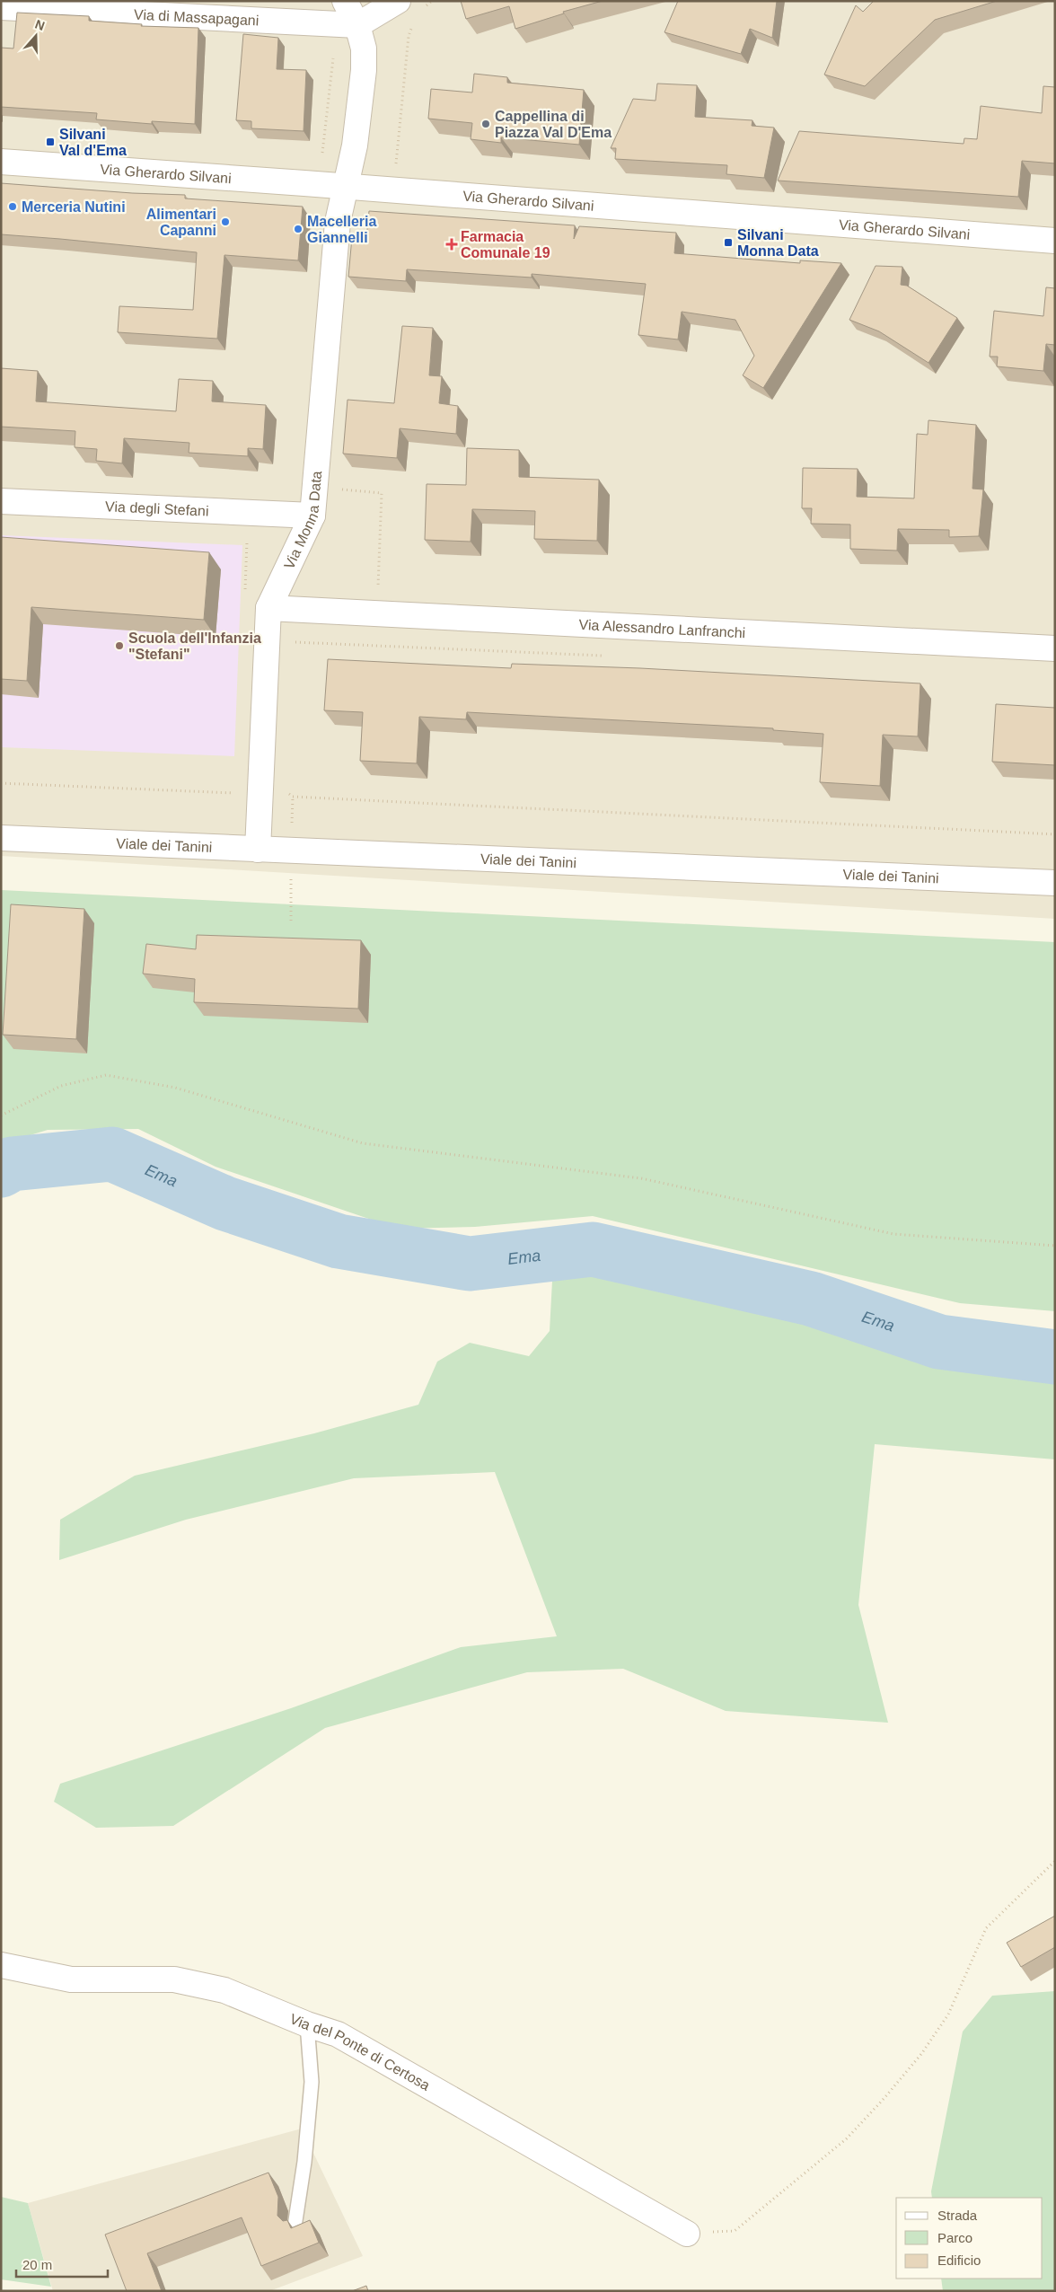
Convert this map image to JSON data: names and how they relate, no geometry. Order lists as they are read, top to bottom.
{
  "streets": {
    "street": [
      "Via di Massapagani",
      "Via Gherardo Silvani",
      "Via degli Stefani",
      "Via Monna Data",
      "Via Alessandro Lanfranchi",
      "Viale dei Tanini",
      "Via del Ponte di Certosa"
    ]
  },
  "crossings": [
    ["Via di Massapagani", "Via Monna Data"],
    ["Via Gherardo Silvani", "Via Monna Data"],
    ["Via degli Stefani", "Via Monna Data"],
    ["Via Monna Data", "Via Alessandro Lanfranchi"],
    ["Via Monna Data", "Viale dei Tanini"]
  ],
  "water": ["Ema"],
  "places": {
    "other": [
      "Cappellina di Piazza Val D'Ema",
      "Merceria Nutini",
      "Alimentari Capanni",
      "Macelleria Giannelli",
      "Scuola dell'Infanzia \"Stefani\""
    ],
    "transit": ["Silvani Val d'Ema", "Silvani Monna Data"],
    "health": ["Farmacia Comunale 19"]
  },
  "legend": ["Strada", "Parco", "Edificio"],
  "scale_bar": "20 m",
  "north": "top"
}
